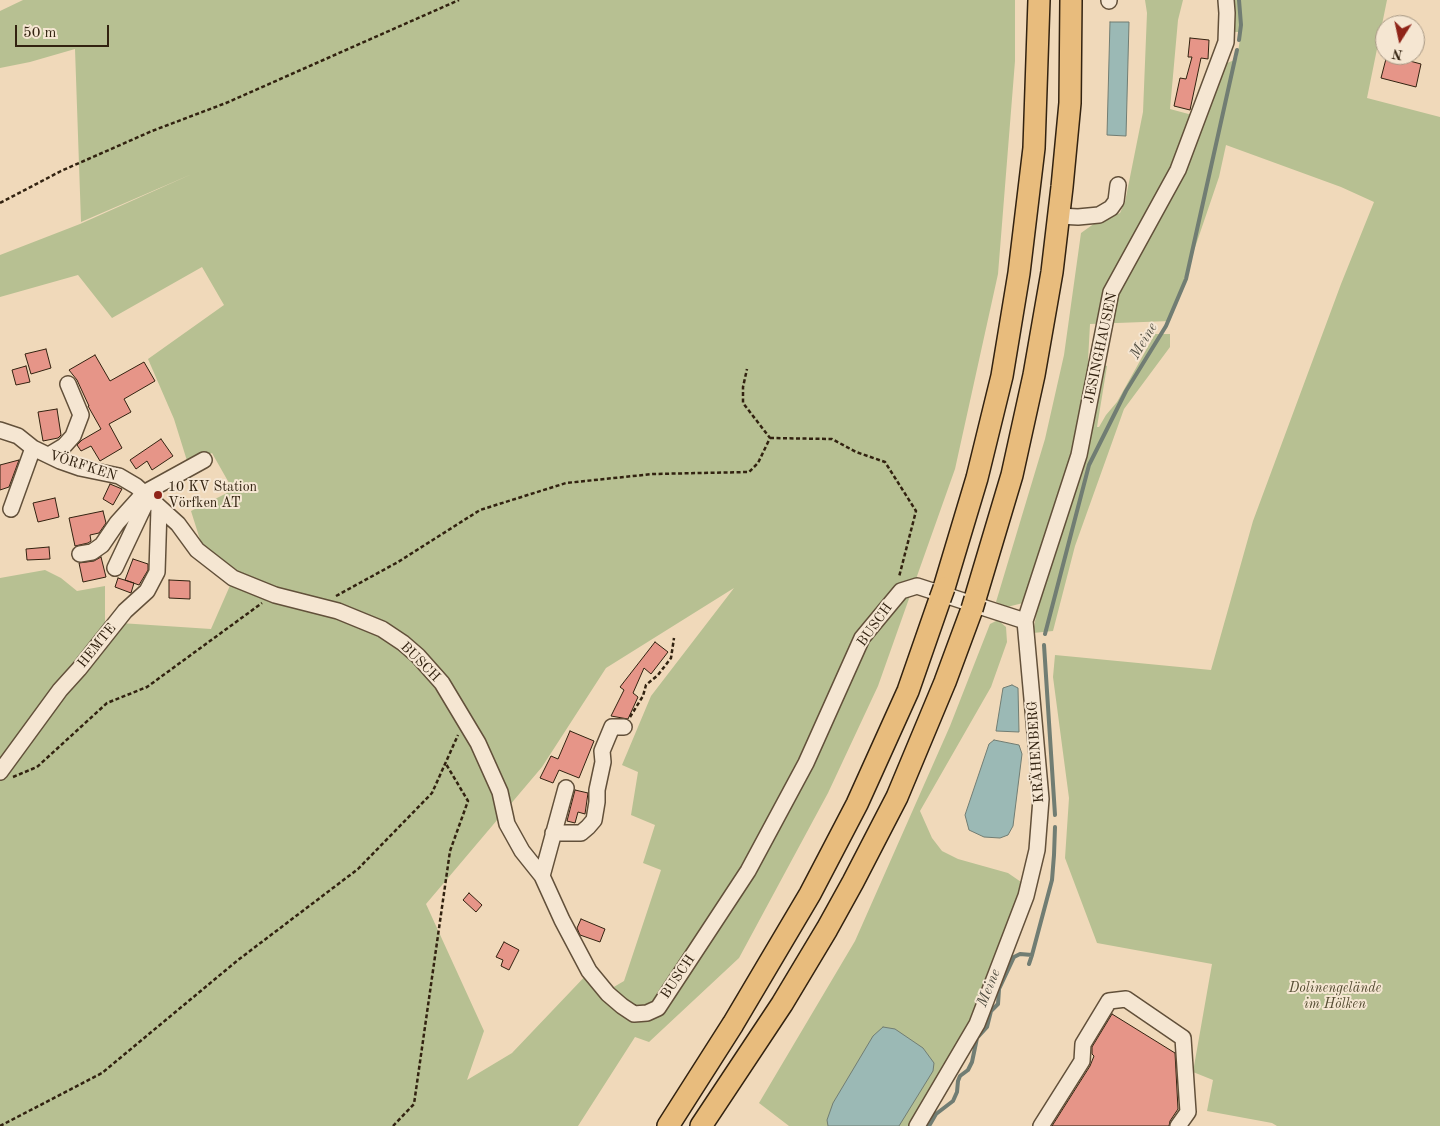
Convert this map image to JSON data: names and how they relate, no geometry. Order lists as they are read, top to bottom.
{
  "streets": {
    "street": [
      "JESINGHAUSEN",
      "VÖRFKEN",
      "BUSCH",
      "HEMTE",
      "KRÄHENBERG"
    ]
  },
  "crossings": [
    ["JESINGHAUSEN", "BUSCH"],
    ["JESINGHAUSEN", "KRÄHENBERG"],
    ["VÖRFKEN", "BUSCH"],
    ["VÖRFKEN", "HEMTE"],
    ["BUSCH", "KRÄHENBERG"]
  ],
  "water": ["Meine"],
  "parks": ["Dolinengelände im Hölken"],
  "places": ["10 KV Station Vörfken AT"],
  "scale_bar": "50 m",
  "north": "bottom"
}
